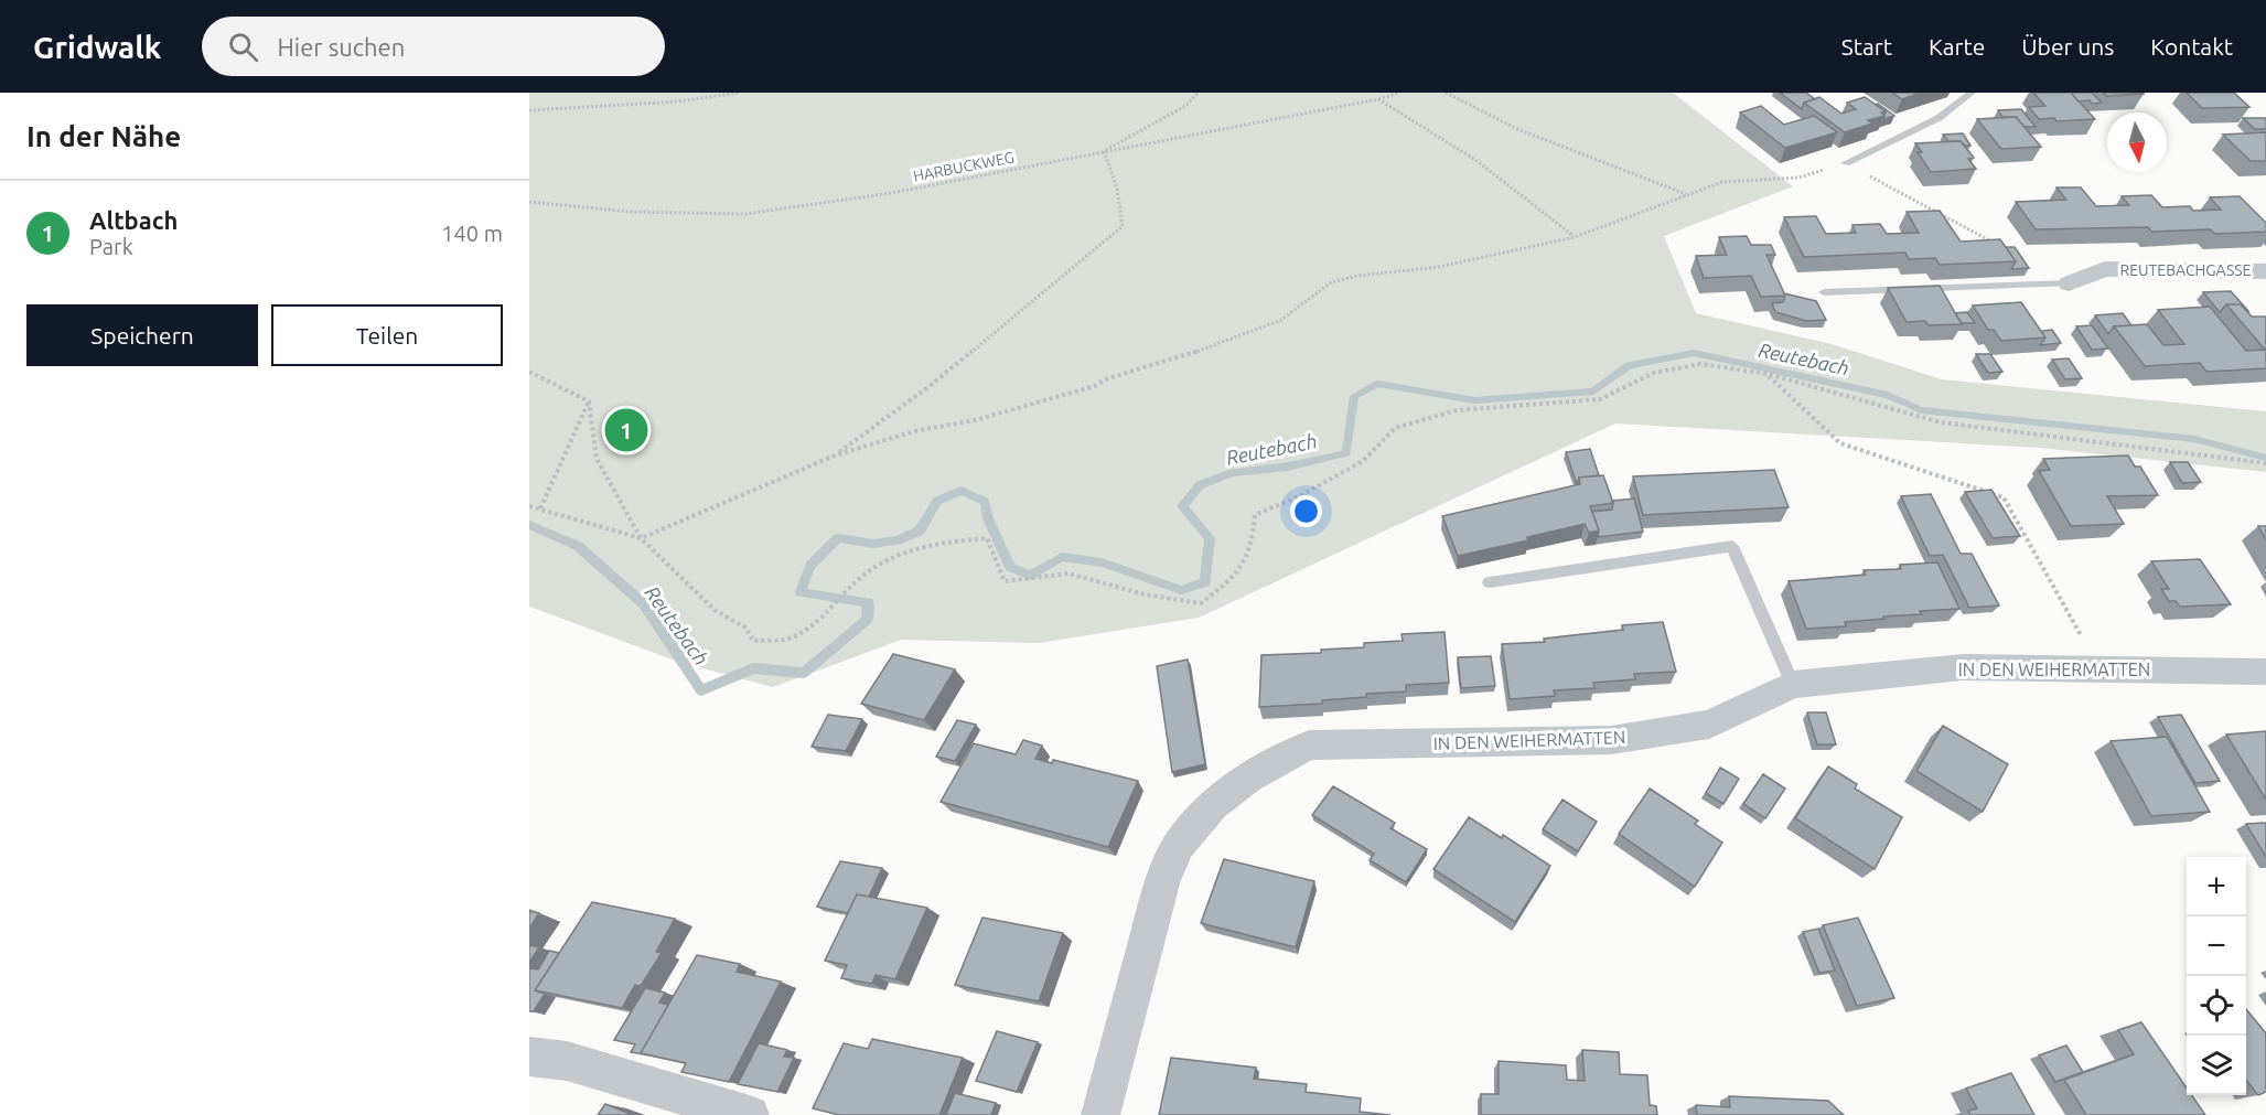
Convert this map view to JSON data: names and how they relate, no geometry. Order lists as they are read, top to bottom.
{
  "streets": {
    "street": ["REUTEBACHGASSE", "IN DEN WEIHERMATTEN"],
    "path": ["HARBUCKWEG"]
  },
  "water": ["Reutebach"],
  "north": "bottom",
  "page": {
    "header": "Gridwalk",
    "search": "Hier suchen",
    "nav": [
      "Start",
      "Karte",
      "Über uns",
      "Kontakt"
    ],
    "heading": "In der Nähe",
    "list": [
      {
        "mark": "1",
        "name": "Altbach",
        "note": "Park",
        "value": "140 m"
      }
    ],
    "buttons": ["Speichern", "Teilen"],
    "pins": "1",
    "map_buttons": ["+", "−"]
  }
}
